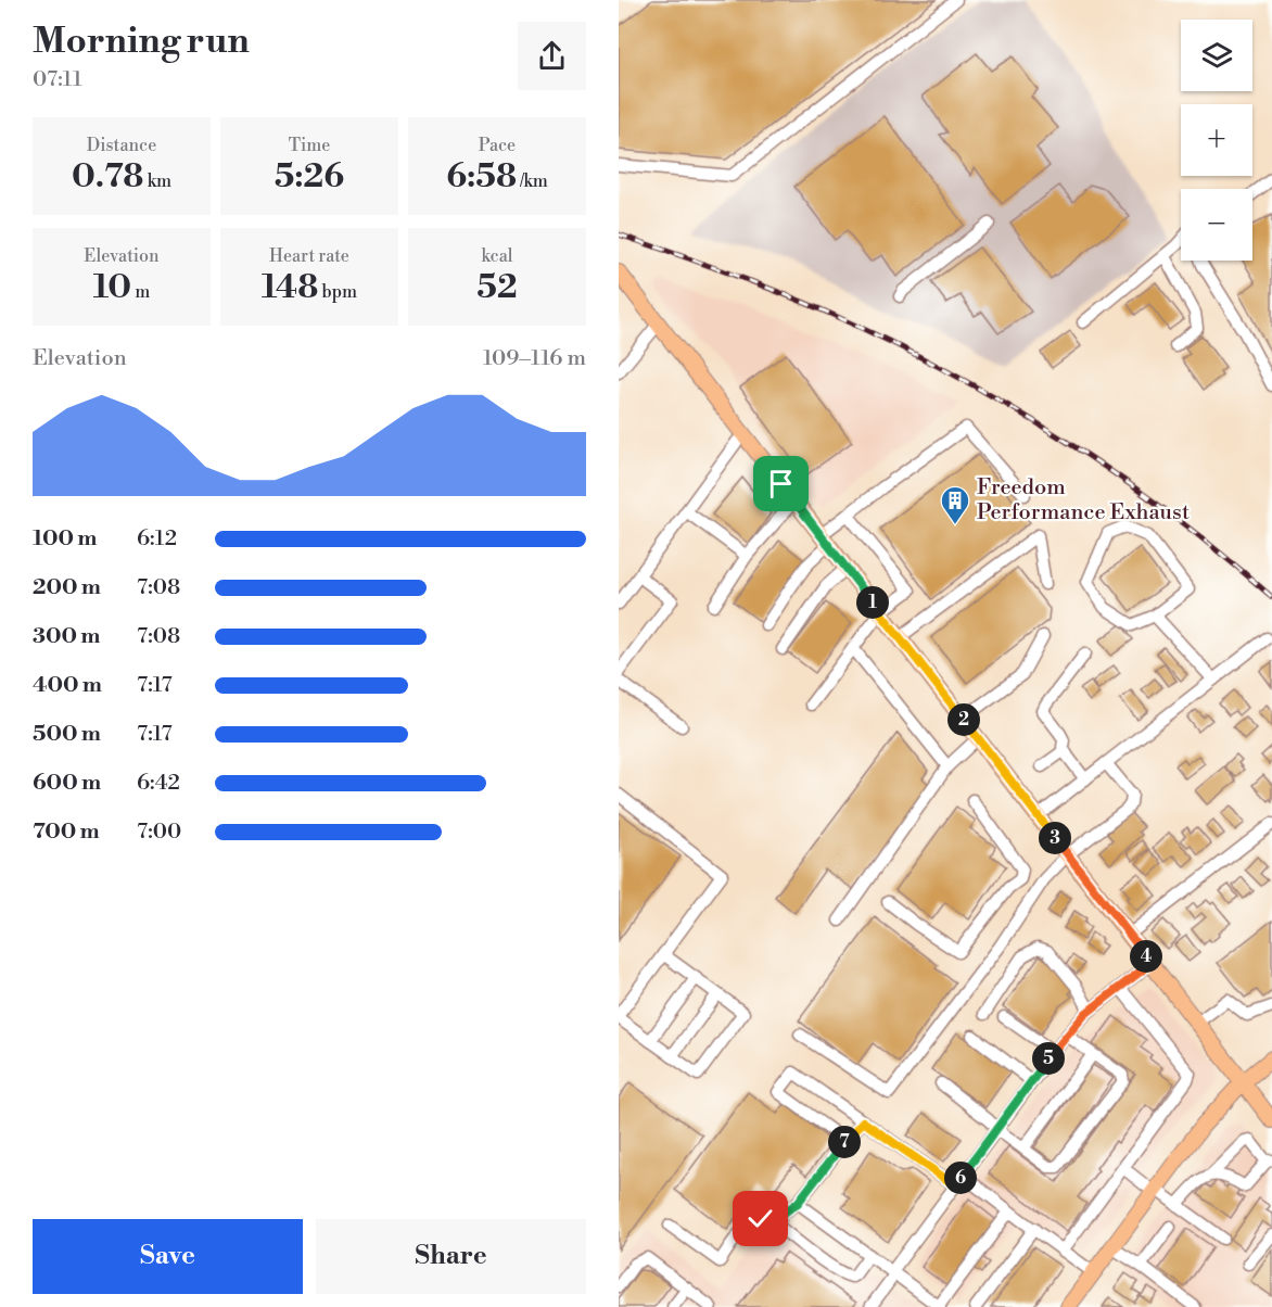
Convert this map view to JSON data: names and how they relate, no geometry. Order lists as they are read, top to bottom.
{
  "places": {
    "building": ["Freedom Performance Exhaust"]
  },
  "page": {
    "heading": ["Morning run", "07:11"],
    "map_buttons": ["+", "−"],
    "stats": [
      ["Distance", "0.78 km"],
      ["Time", "5:26"],
      ["Pace", "6:58 /km"],
      ["Elevation", "10 m"],
      ["Heart rate", "148 bpm"],
      ["kcal", "52"]
    ],
    "chart": ["Elevation", "109–116 m"],
    "list": [
      {
        "name": "100 m",
        "note": "6:12"
      },
      {
        "name": "200 m",
        "note": "7:08"
      },
      {
        "name": "300 m",
        "note": "7:08"
      },
      {
        "name": "400 m",
        "note": "7:17"
      },
      {
        "name": "500 m",
        "note": "7:17"
      },
      {
        "name": "600 m",
        "note": "6:42"
      },
      {
        "name": "700 m",
        "note": "7:00"
      }
    ],
    "pins": [
      "1",
      "2",
      "3",
      "4",
      "5",
      "7",
      "6"
    ],
    "buttons": ["Save", "Share"]
  }
}
